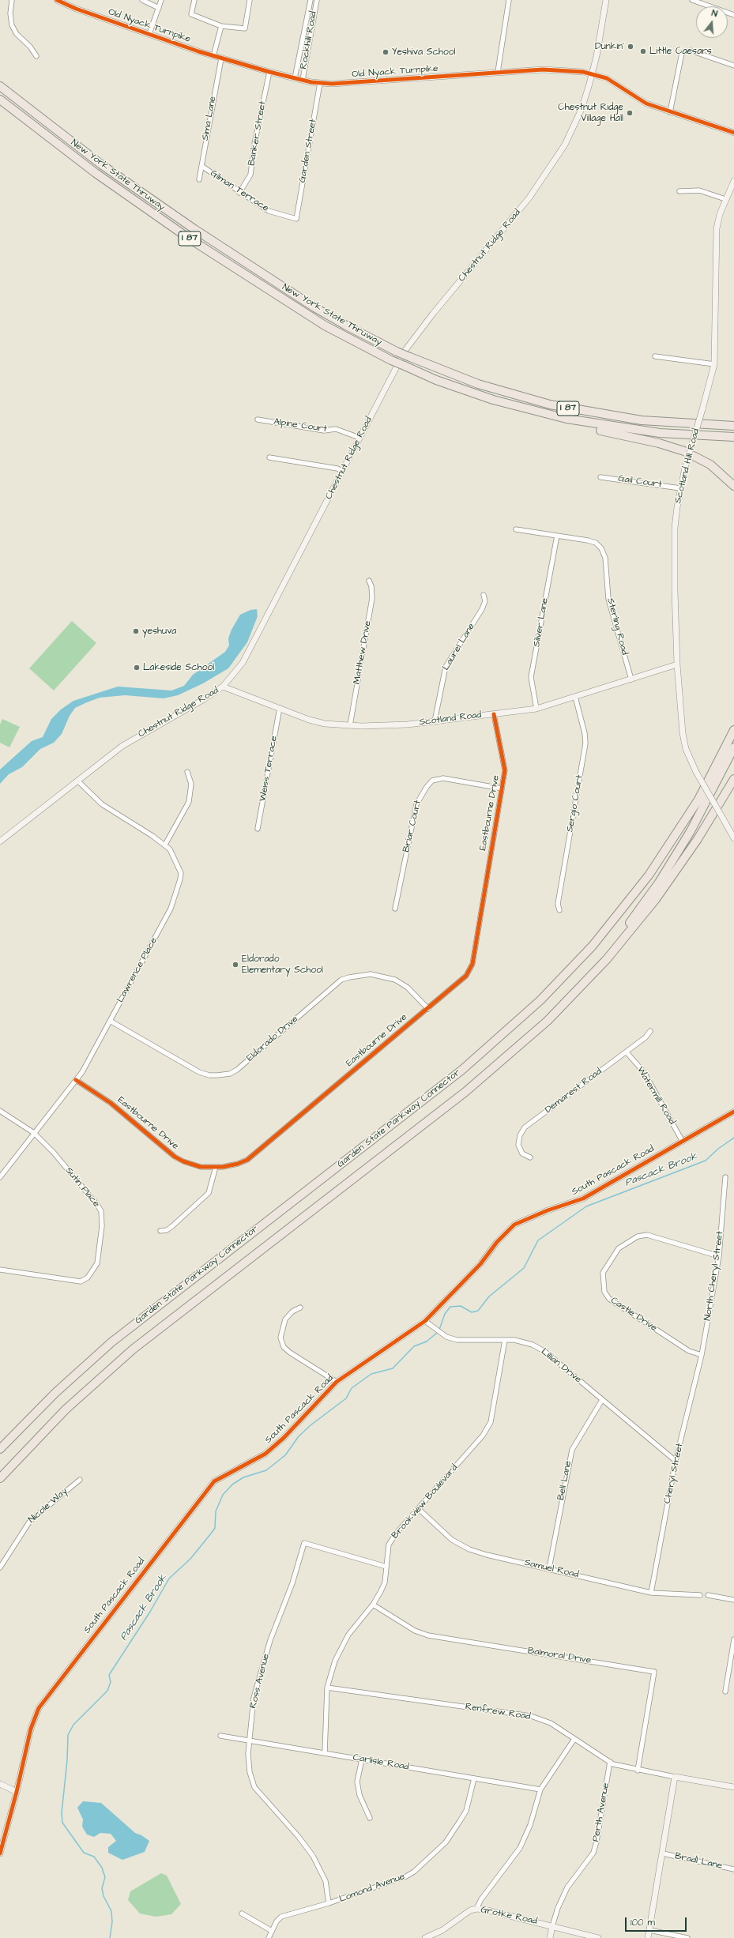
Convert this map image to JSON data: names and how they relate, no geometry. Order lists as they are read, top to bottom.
{
  "streets": {
    "highway": ["New York State Thruway", "I 87", "Garden State Parkway Connector"],
    "street": [
      "Old Nyack Turnpike",
      "Rockhill Road",
      "Sima Lane",
      "Banker Street",
      "Garden Street",
      "Gilman Terrace",
      "Chestnut Ridge Road",
      "Alpine Court",
      "Scotland Hill Road",
      "Gail Court",
      "Silver Lane",
      "Sterling Road",
      "Laurel Lane",
      "Matthew Drive",
      "Scotland Road",
      "Weiss Terrace",
      "Sergio Court",
      "Eastbourne Drive",
      "Briar Court",
      "Lawrence Place",
      "Eldorado Drive",
      "Demarest Road",
      "Watermill Road",
      "South Pascack Road",
      "Sutin Place",
      "North Cheryl Street",
      "Castle Drive",
      "Lillian Drive",
      "Cheryl Street",
      "Bell Lane",
      "Brookview Boulevard",
      "Nicole Way",
      "Samuel Road",
      "Balmoral Drive",
      "Ross Avenue",
      "Renfrew Road",
      "Carlisle Road",
      "Perth Avenue",
      "Bradl Lane",
      "Lomond Avenue",
      "Grotke Road"
    ]
  },
  "crossings": [
    ["Old Nyack Turnpike", "Rockhill Road"],
    ["Old Nyack Turnpike", "Sima Lane"],
    ["Old Nyack Turnpike", "Banker Street"],
    ["Old Nyack Turnpike", "Garden Street"],
    ["Old Nyack Turnpike", "Chestnut Ridge Road"],
    ["Sima Lane", "Gilman Terrace"],
    ["Banker Street", "Gilman Terrace"],
    ["Garden Street", "Gilman Terrace"],
    ["Chestnut Ridge Road", "Alpine Court"],
    ["Chestnut Ridge Road", "Scotland Road"],
    ["Chestnut Ridge Road", "Lawrence Place"],
    ["Scotland Hill Road", "Gail Court"],
    ["Scotland Hill Road", "Scotland Road"],
    ["Silver Lane", "Sterling Road"],
    ["Silver Lane", "Scotland Road"],
    ["Sterling Road", "Scotland Road"],
    ["Laurel Lane", "Scotland Road"],
    ["Matthew Drive", "Scotland Road"],
    ["Scotland Road", "Weiss Terrace"],
    ["Scotland Road", "Sergio Court"],
    ["Scotland Road", "Eastbourne Drive"],
    ["Eastbourne Drive", "Briar Court"],
    ["Eastbourne Drive", "Lawrence Place"],
    ["Eastbourne Drive", "Eldorado Drive"],
    ["Lawrence Place", "Eldorado Drive"],
    ["Lawrence Place", "Sutin Place"],
    ["Demarest Road", "Watermill Road"],
    ["Watermill Road", "South Pascack Road"],
    ["South Pascack Road", "Lillian Drive"],
    ["North Cheryl Street", "Castle Drive"],
    ["North Cheryl Street", "Cheryl Street"],
    ["Castle Drive", "Cheryl Street"],
    ["Lillian Drive", "Cheryl Street"],
    ["Lillian Drive", "Bell Lane"],
    ["Lillian Drive", "Brookview Boulevard"],
    ["Cheryl Street", "Samuel Road"],
    ["Bell Lane", "Samuel Road"],
    ["Brookview Boulevard", "Samuel Road"],
    ["Brookview Boulevard", "Balmoral Drive"],
    ["Brookview Boulevard", "Ross Avenue"],
    ["Brookview Boulevard", "Renfrew Road"],
    ["Brookview Boulevard", "Carlisle Road"],
    ["Balmoral Drive", "Renfrew Road"],
    ["Ross Avenue", "Carlisle Road"],
    ["Ross Avenue", "Lomond Avenue"],
    ["Renfrew Road", "Perth Avenue"],
    ["Carlisle Road", "Lomond Avenue"],
    ["Perth Avenue", "Grotke Road"]
  ],
  "water": ["Pascack Brook"],
  "places": [
    "Dunkin'",
    "Little Caesars",
    "Yeshiva School",
    "Chestnut Ridge Village Hall",
    "yeshuva",
    "Lakeside School",
    "Eldorado Elementary School"
  ],
  "scale_bar": "100 m",
  "north": "top"
}
